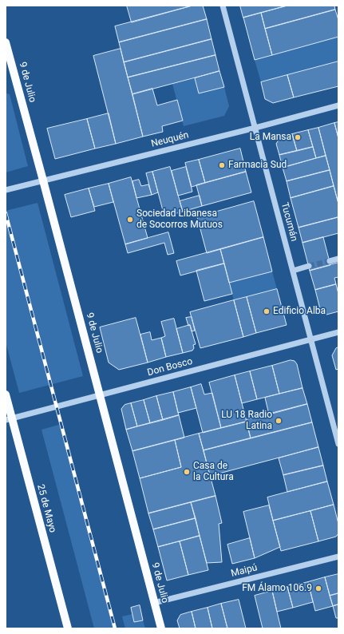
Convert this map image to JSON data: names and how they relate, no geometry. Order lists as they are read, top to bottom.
{
  "streets": {
    "main road": ["9 de Julio", "25 de Mayo"],
    "street": [
      "Neuquén",
      "Tucumán",
      "Don Bosco",
      "Maipú"
    ]
  },
  "crossings": [
    ["9 de Julio", "Neuquén"],
    ["9 de Julio", "Don Bosco"],
    ["9 de Julio", "Maipú"],
    ["Neuquén", "Tucumán"],
    ["Tucumán", "Don Bosco"],
    ["Don Bosco", "25 de Mayo"]
  ],
  "places": [
    "La Mansa",
    "Farmacia Sud",
    "Sociedad Libanesa de Socorros Mutuos",
    "Edificio Alba",
    "LU 18 Radio Latina",
    "Casa de la Cultura",
    "FM Álamo 106.9"
  ]
}
